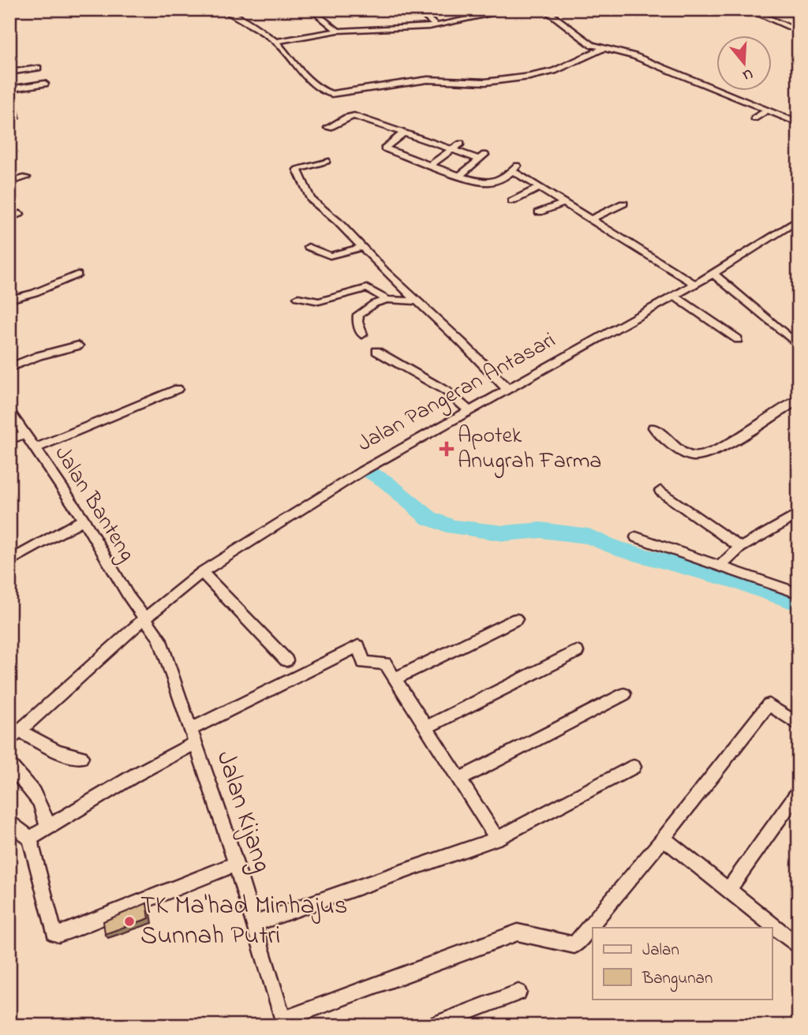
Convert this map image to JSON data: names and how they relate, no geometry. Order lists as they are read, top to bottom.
{
  "streets": {
    "street": ["Jalan Pangeran Antasari", "Jalan Banteng", "Jalan Kijang"]
  },
  "crossings": [
    ["Jalan Pangeran Antasari", "Jalan Banteng"],
    ["Jalan Pangeran Antasari", "Jalan Kijang"],
    ["Jalan Banteng", "Jalan Kijang"]
  ],
  "places": {
    "health": ["Apotek Anugrah Farma"],
    "other": ["TK Ma'had Minhajus Sunnah Putri"]
  },
  "legend": ["Jalan", "Bangunan"],
  "north": "bottom"
}
